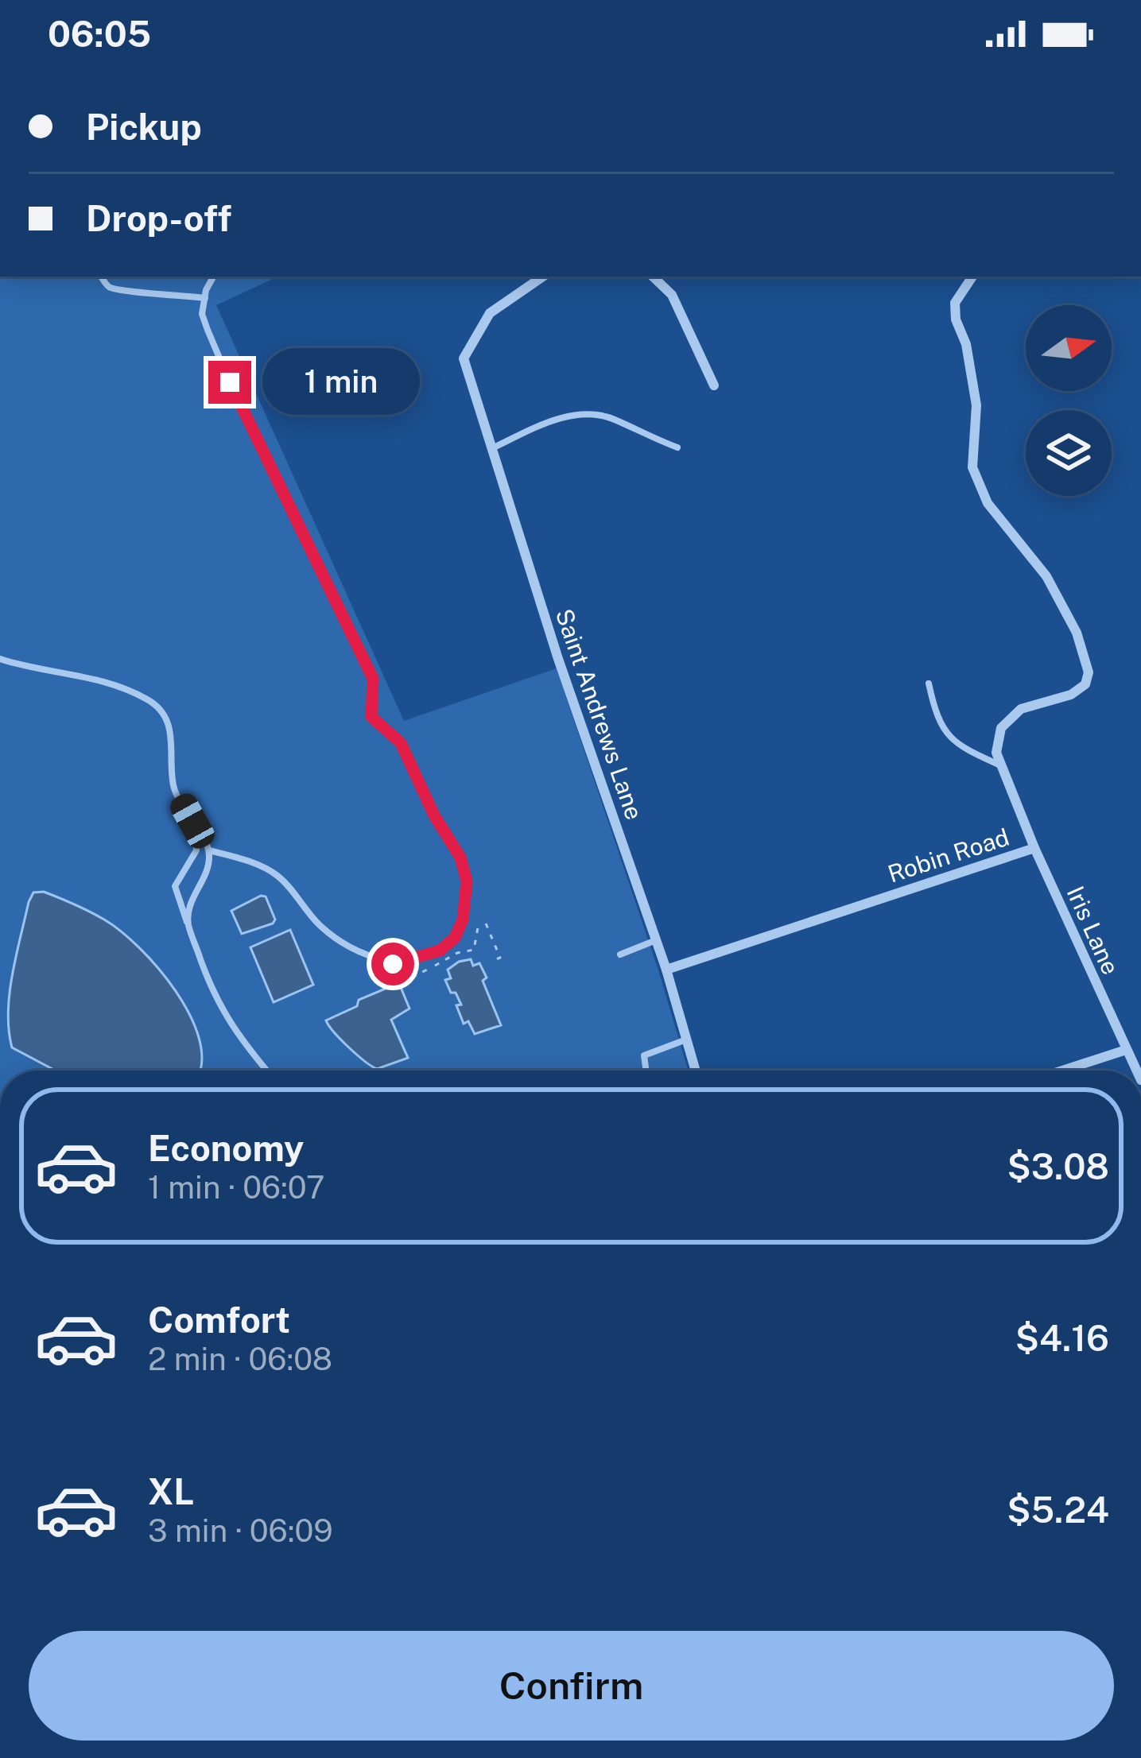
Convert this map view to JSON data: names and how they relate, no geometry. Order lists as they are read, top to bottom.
{
  "streets": {
    "street": ["Saint Andrews Lane", "Robin Road", "Iris Lane"]
  },
  "crossings": [
    ["Saint Andrews Lane", "Robin Road"],
    ["Robin Road", "Iris Lane"]
  ],
  "north": "right",
  "page": {
    "status": "06:05",
    "banner": ["Pickup", "Drop-off"],
    "bubble": "1 min",
    "list": [
      {
        "name": "Economy",
        "note": "1 min · 06:07",
        "value": "$3.08"
      },
      {
        "name": "Comfort",
        "note": "2 min · 06:08",
        "value": "$4.16"
      },
      {
        "name": "XL",
        "note": "3 min · 06:09",
        "value": "$5.24"
      }
    ],
    "buttons": "Confirm"
  }
}
